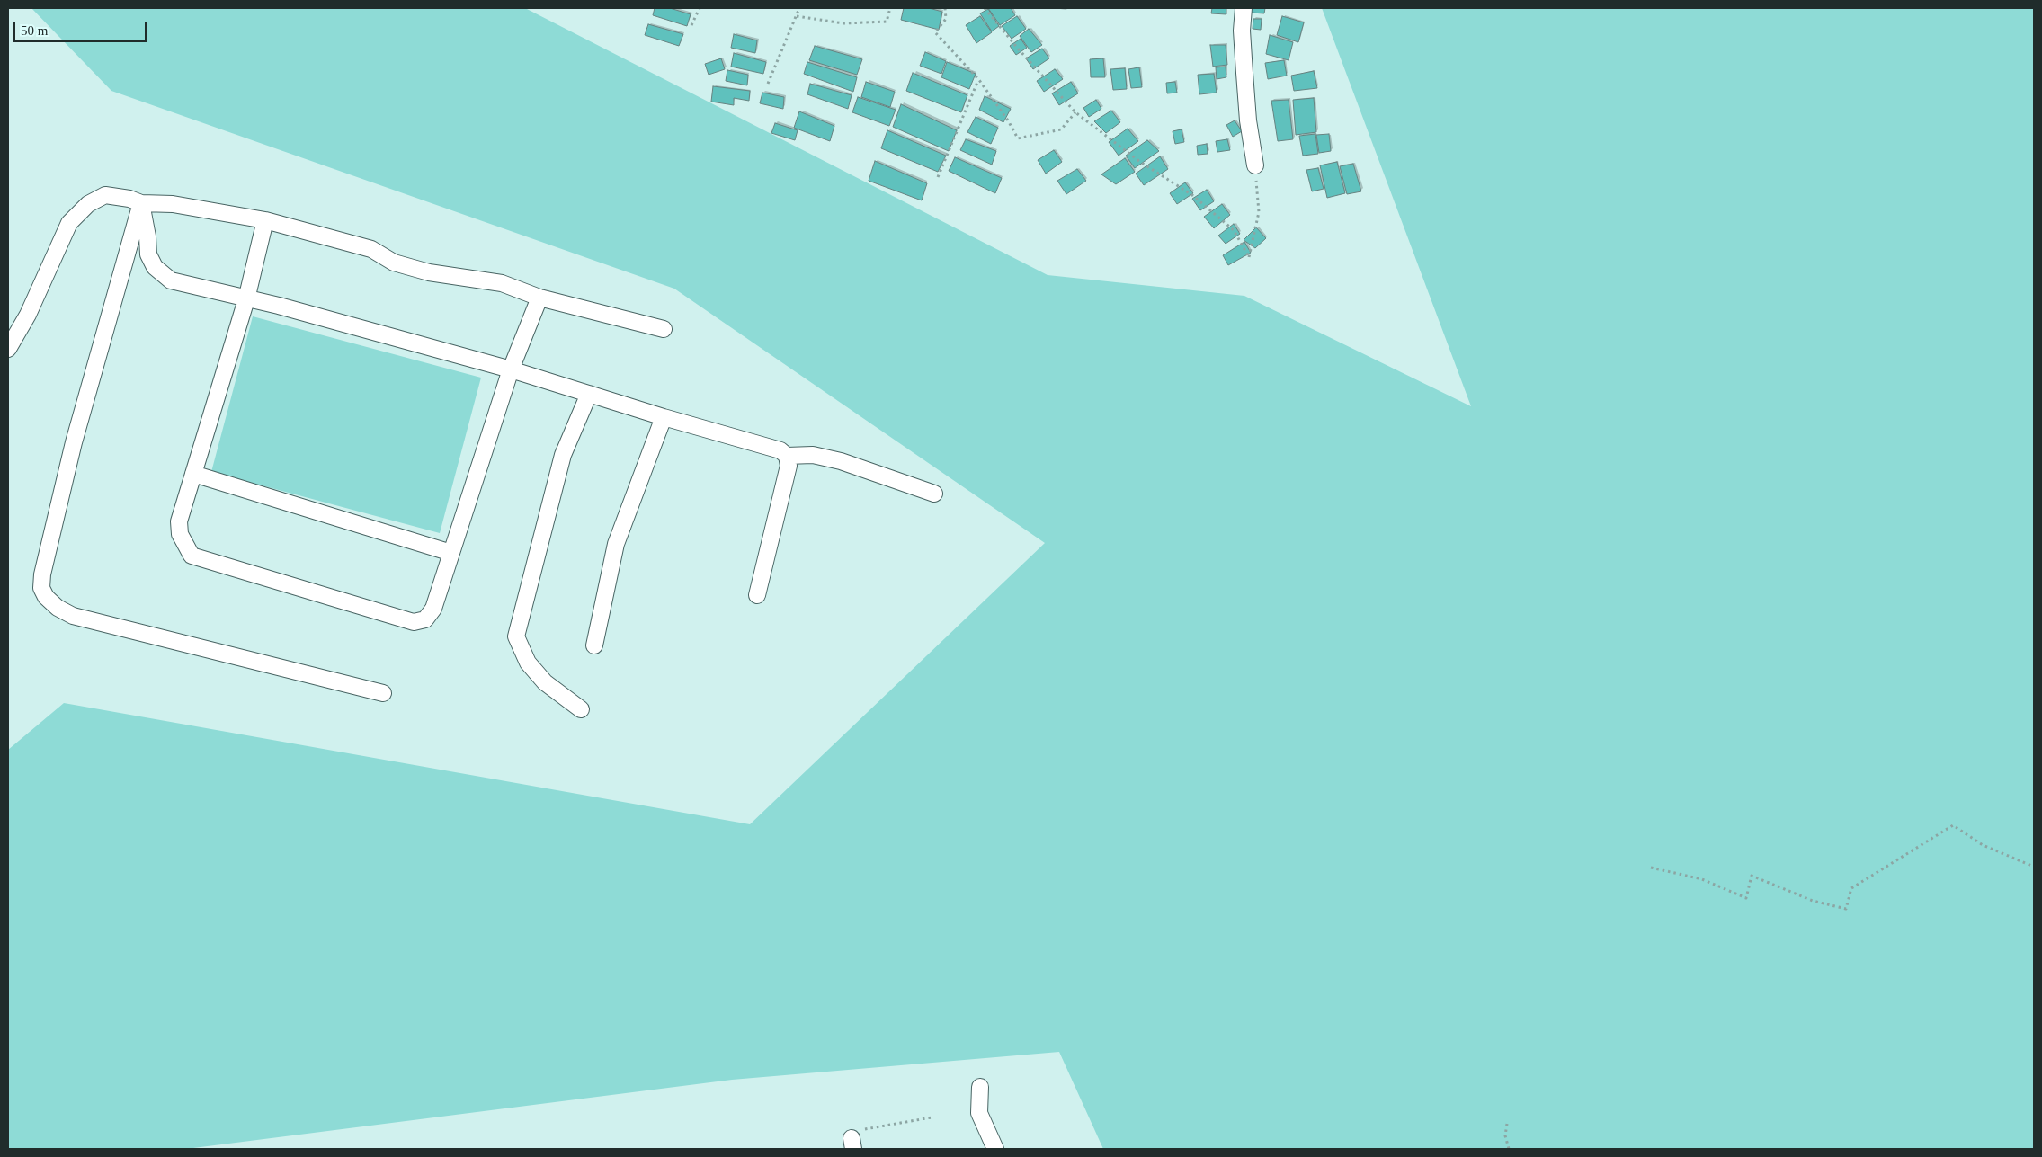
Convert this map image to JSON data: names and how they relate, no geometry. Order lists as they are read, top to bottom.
{
  "scale_bar": "50 m"
}
